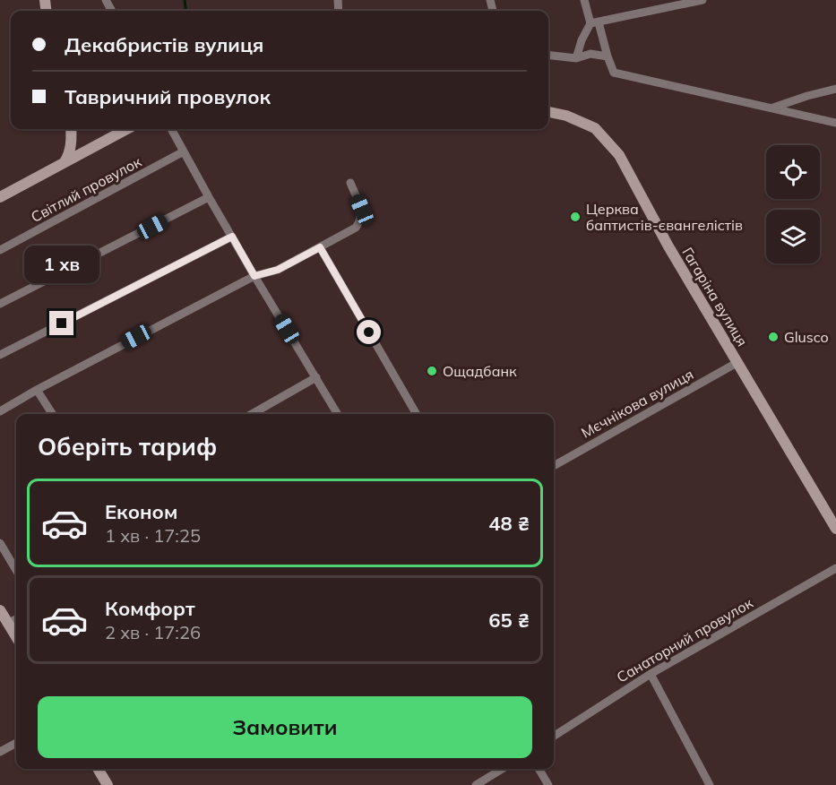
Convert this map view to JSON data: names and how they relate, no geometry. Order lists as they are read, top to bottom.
{
  "streets": {
    "main road": ["Гагаріна вулиця"],
    "street": ["Світлий провулок", "Мєчнікова вулиця", "Санаторний провулок"]
  },
  "crossings": [
    ["Гагаріна вулиця", "Мєчнікова вулиця"]
  ],
  "places": ["Церква баптистів-євангелістів", "Glusco", "Ощадбанк"],
  "page": {
    "banner": ["Декабристів вулиця", "Тавричний провулок"],
    "bubble": "1 хв",
    "heading": "Оберіть тариф",
    "list": [
      {
        "name": "Економ",
        "note": "1 хв · 17:25",
        "value": "48 ₴"
      },
      {
        "name": "Комфорт",
        "note": "2 хв · 17:26",
        "value": "65 ₴"
      }
    ],
    "buttons": "Замовити"
  }
}
